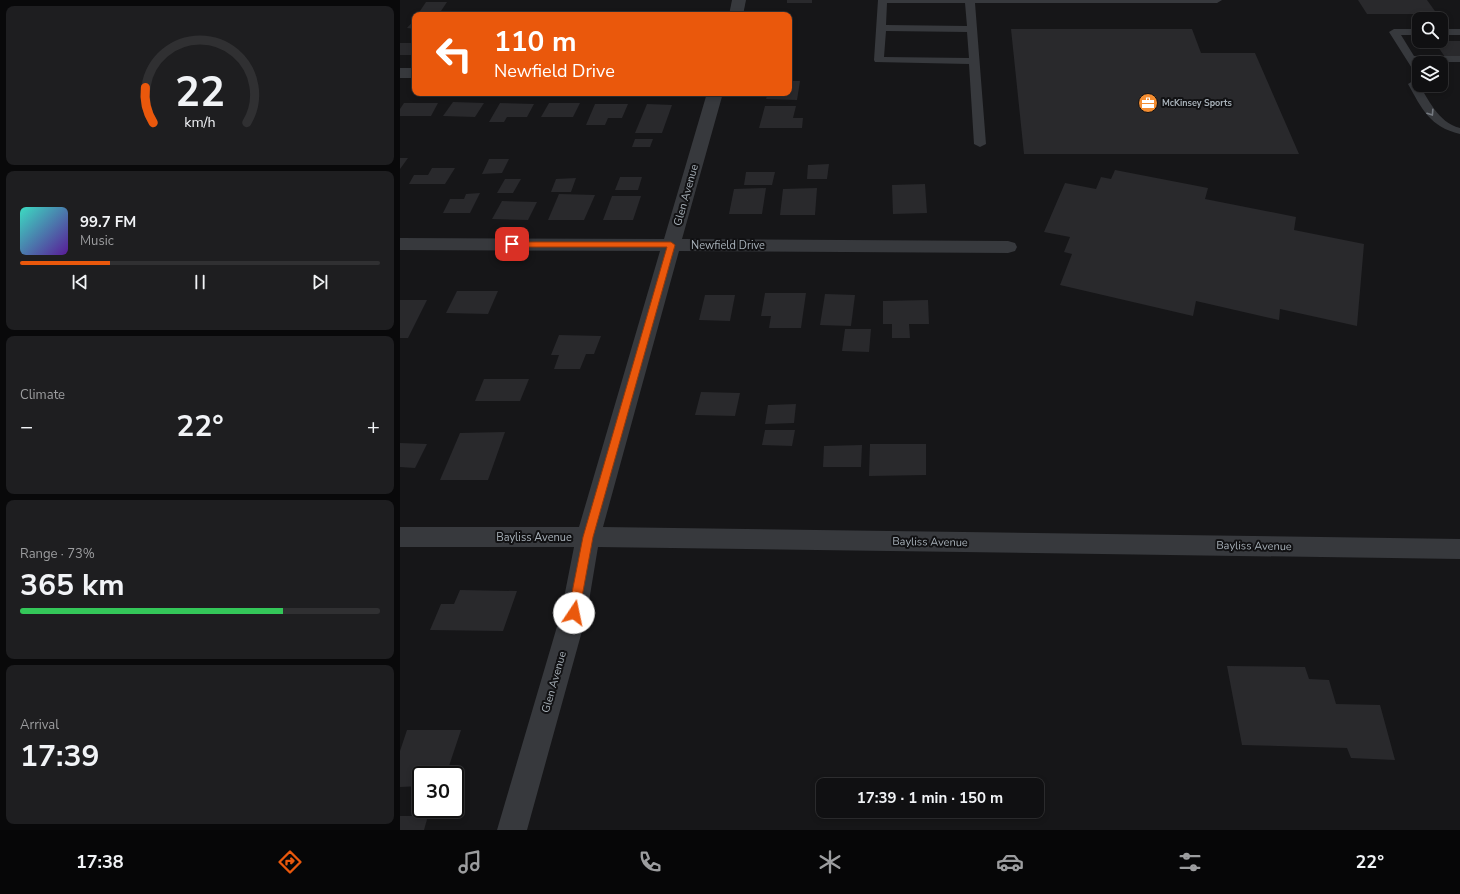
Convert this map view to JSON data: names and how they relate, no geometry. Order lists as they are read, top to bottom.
{
  "streets": {
    "street": ["Glen Avenue", "Newfield Drive", "Bayliss Avenue"]
  },
  "crossings": [
    ["Glen Avenue", "Newfield Drive"],
    ["Glen Avenue", "Bayliss Avenue"]
  ],
  "places": {
    "office": ["McKinsey Sports"]
  },
  "page": {
    "turn": ["110 m", "Newfield Drive"],
    "song": ["99.7 FM", "Music"],
    "tile": [
      "Climate",
      ["Range · 73%", "365 km"],
      ["Arrival", "17:39"]
    ],
    "heat": ["−", "22°", "+"],
    "limit": "30",
    "trip": "17:39 · 1 min · 150 m",
    "tabs": ["17:38", "22°"],
    "gauge": ["22", "km/h"]
  }
}
